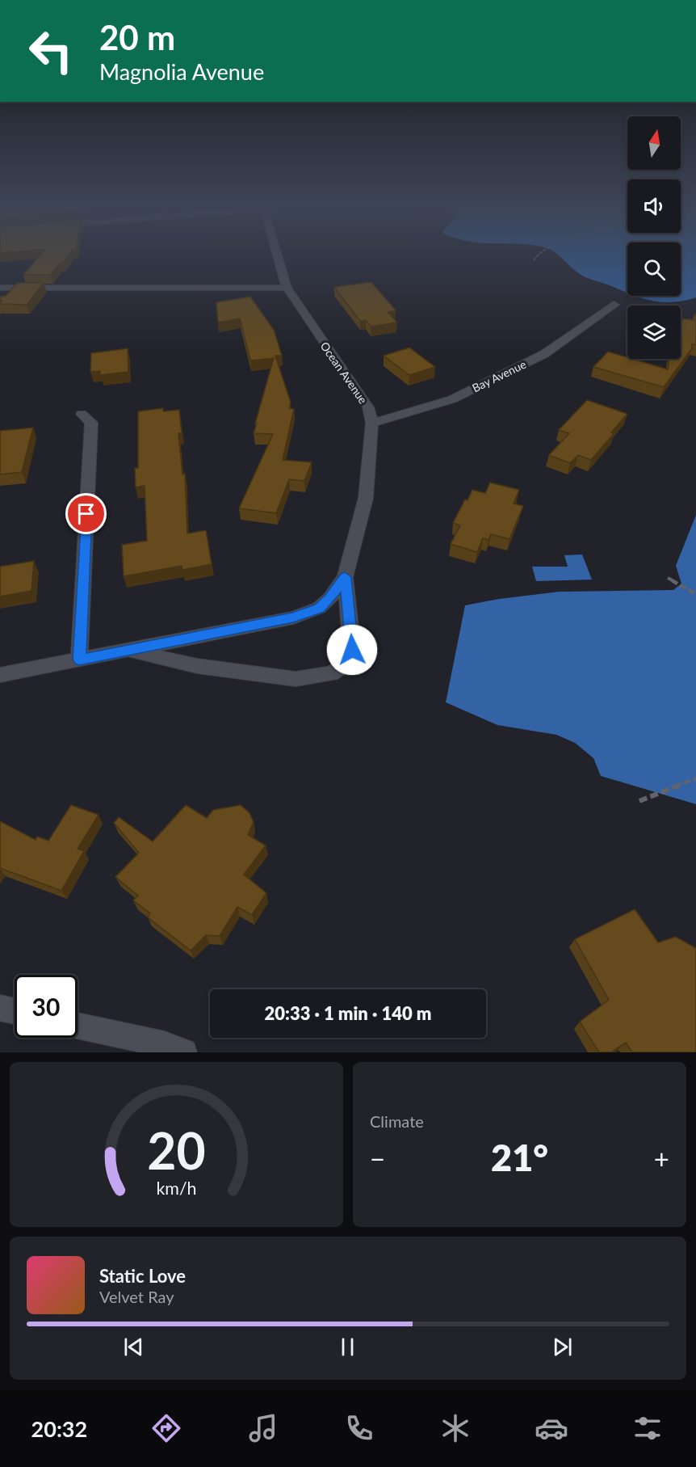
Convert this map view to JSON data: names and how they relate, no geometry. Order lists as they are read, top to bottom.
{
  "streets": {
    "street": ["Ocean Avenue", "Bay Avenue"]
  },
  "crossings": [
    ["Ocean Avenue", "Bay Avenue"]
  ],
  "north": "top",
  "page": {
    "turn": ["20 m", "Magnolia Avenue"],
    "limit": "30",
    "trip": "20:33 · 1 min · 140 m",
    "tile": "Climate",
    "heat": ["−", "21°", "+"],
    "song": ["Static Love", "Velvet Ray"],
    "tabs": "20:32",
    "gauge": ["20", "km/h"]
  }
}
